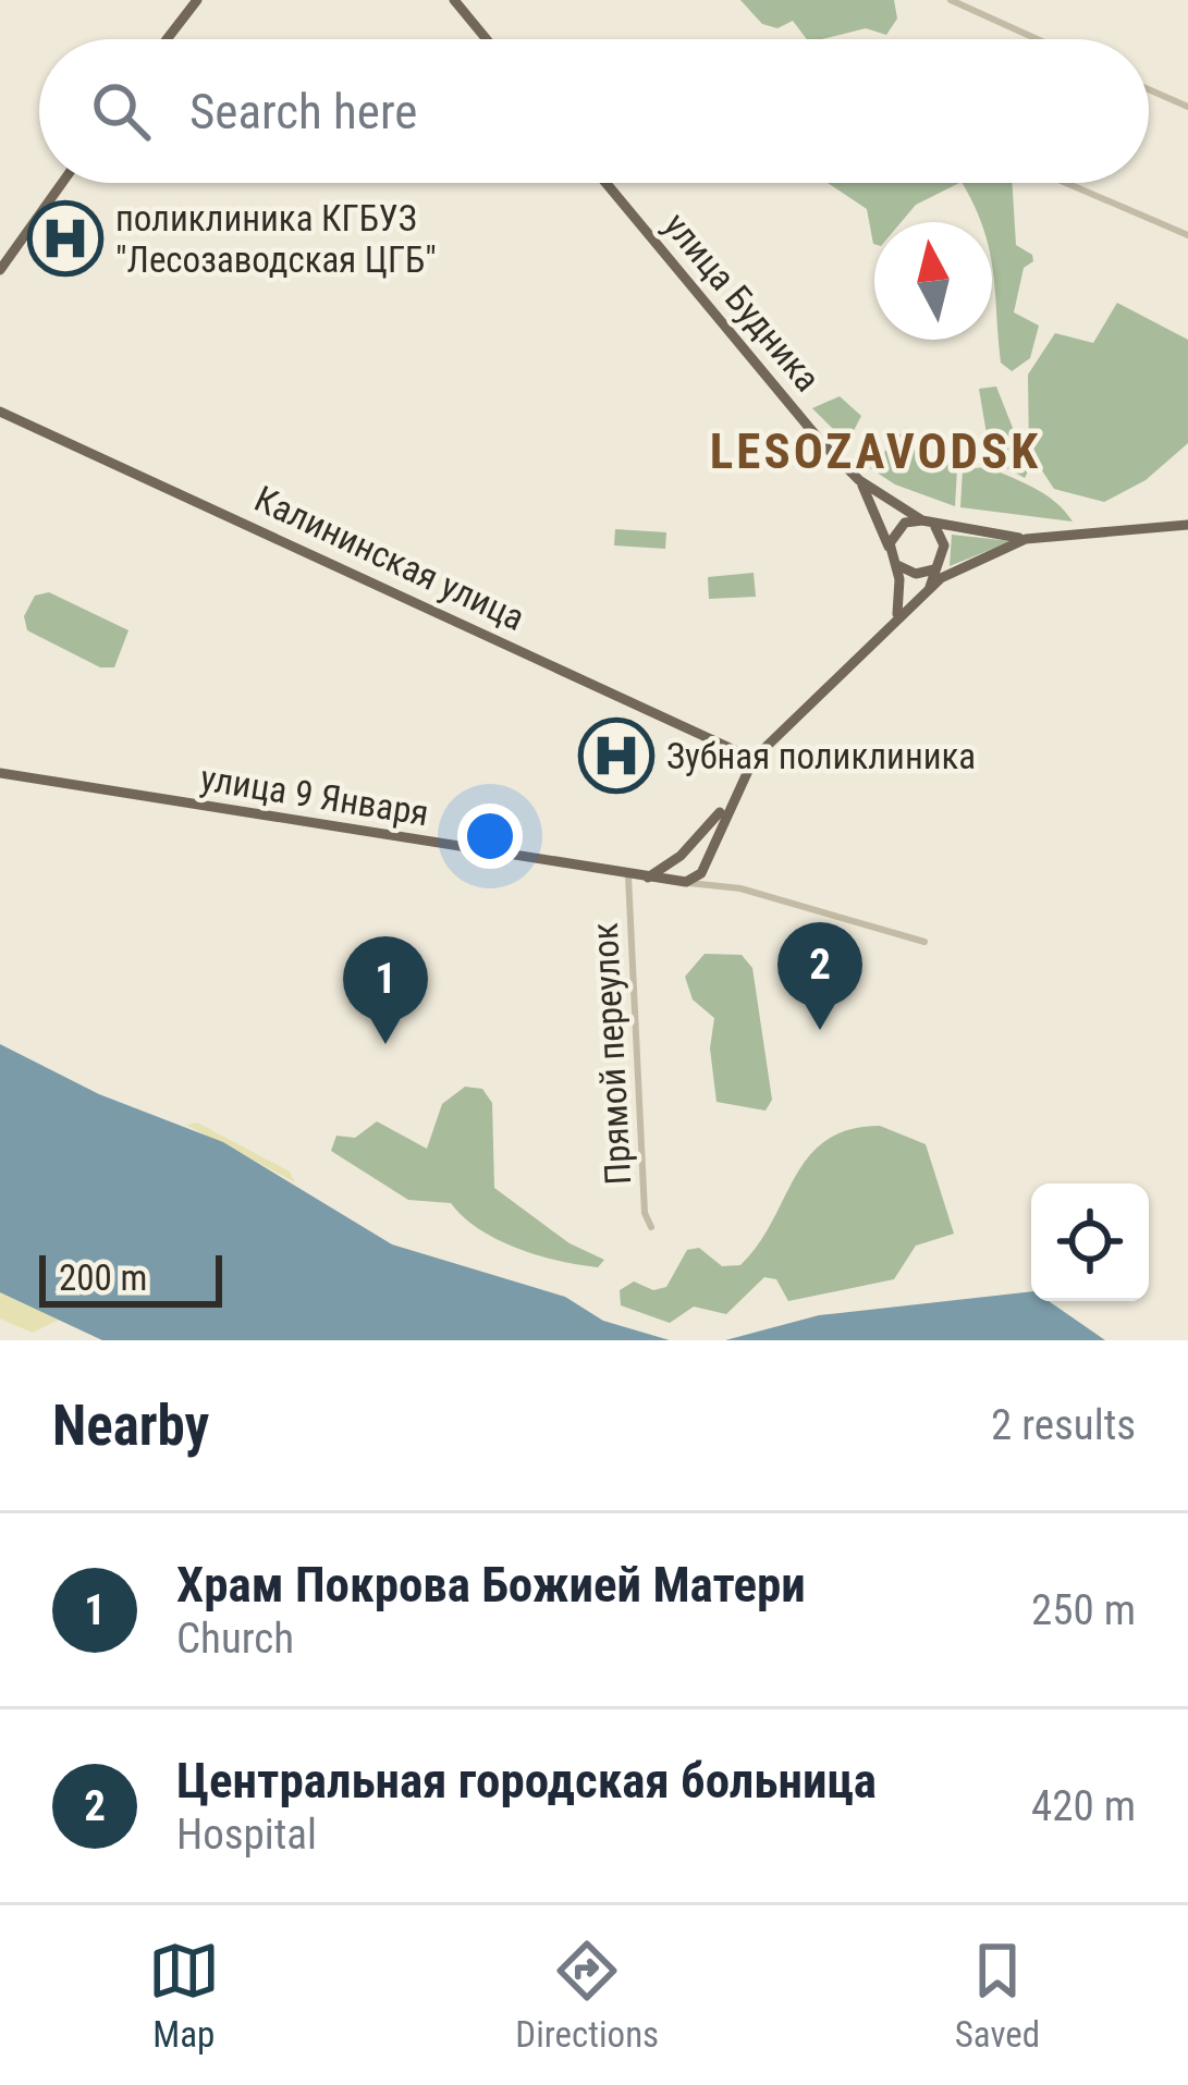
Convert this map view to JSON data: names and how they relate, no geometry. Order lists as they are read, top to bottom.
{
  "streets": {
    "main road": ["улица Будника", "Калининская улица", "улица 9 Января"],
    "street": ["Прямой переулок"]
  },
  "crossings": [
    ["улица 9 Января", "Прямой переулок"]
  ],
  "districts": ["LESOZAVODSK"],
  "places": {
    "hospital": ["поликлиника КГБУЗ \"Лесозаводская ЦГБ\"", "Зубная поликлиника"]
  },
  "scale_bar": "200 m",
  "north": "top",
  "page": {
    "search": "Search here",
    "pins": ["2", "1"],
    "scale": "200 m",
    "heading": ["Nearby", "2 results"],
    "list": [
      {
        "mark": "1",
        "name": "Храм Покрова Божией Матери",
        "note": "Church",
        "value": "250 m"
      },
      {
        "mark": "2",
        "name": "Центральная городская больница",
        "note": "Hospital",
        "value": "420 m"
      }
    ],
    "nav": ["Map", "Directions", "Saved"]
  }
}
